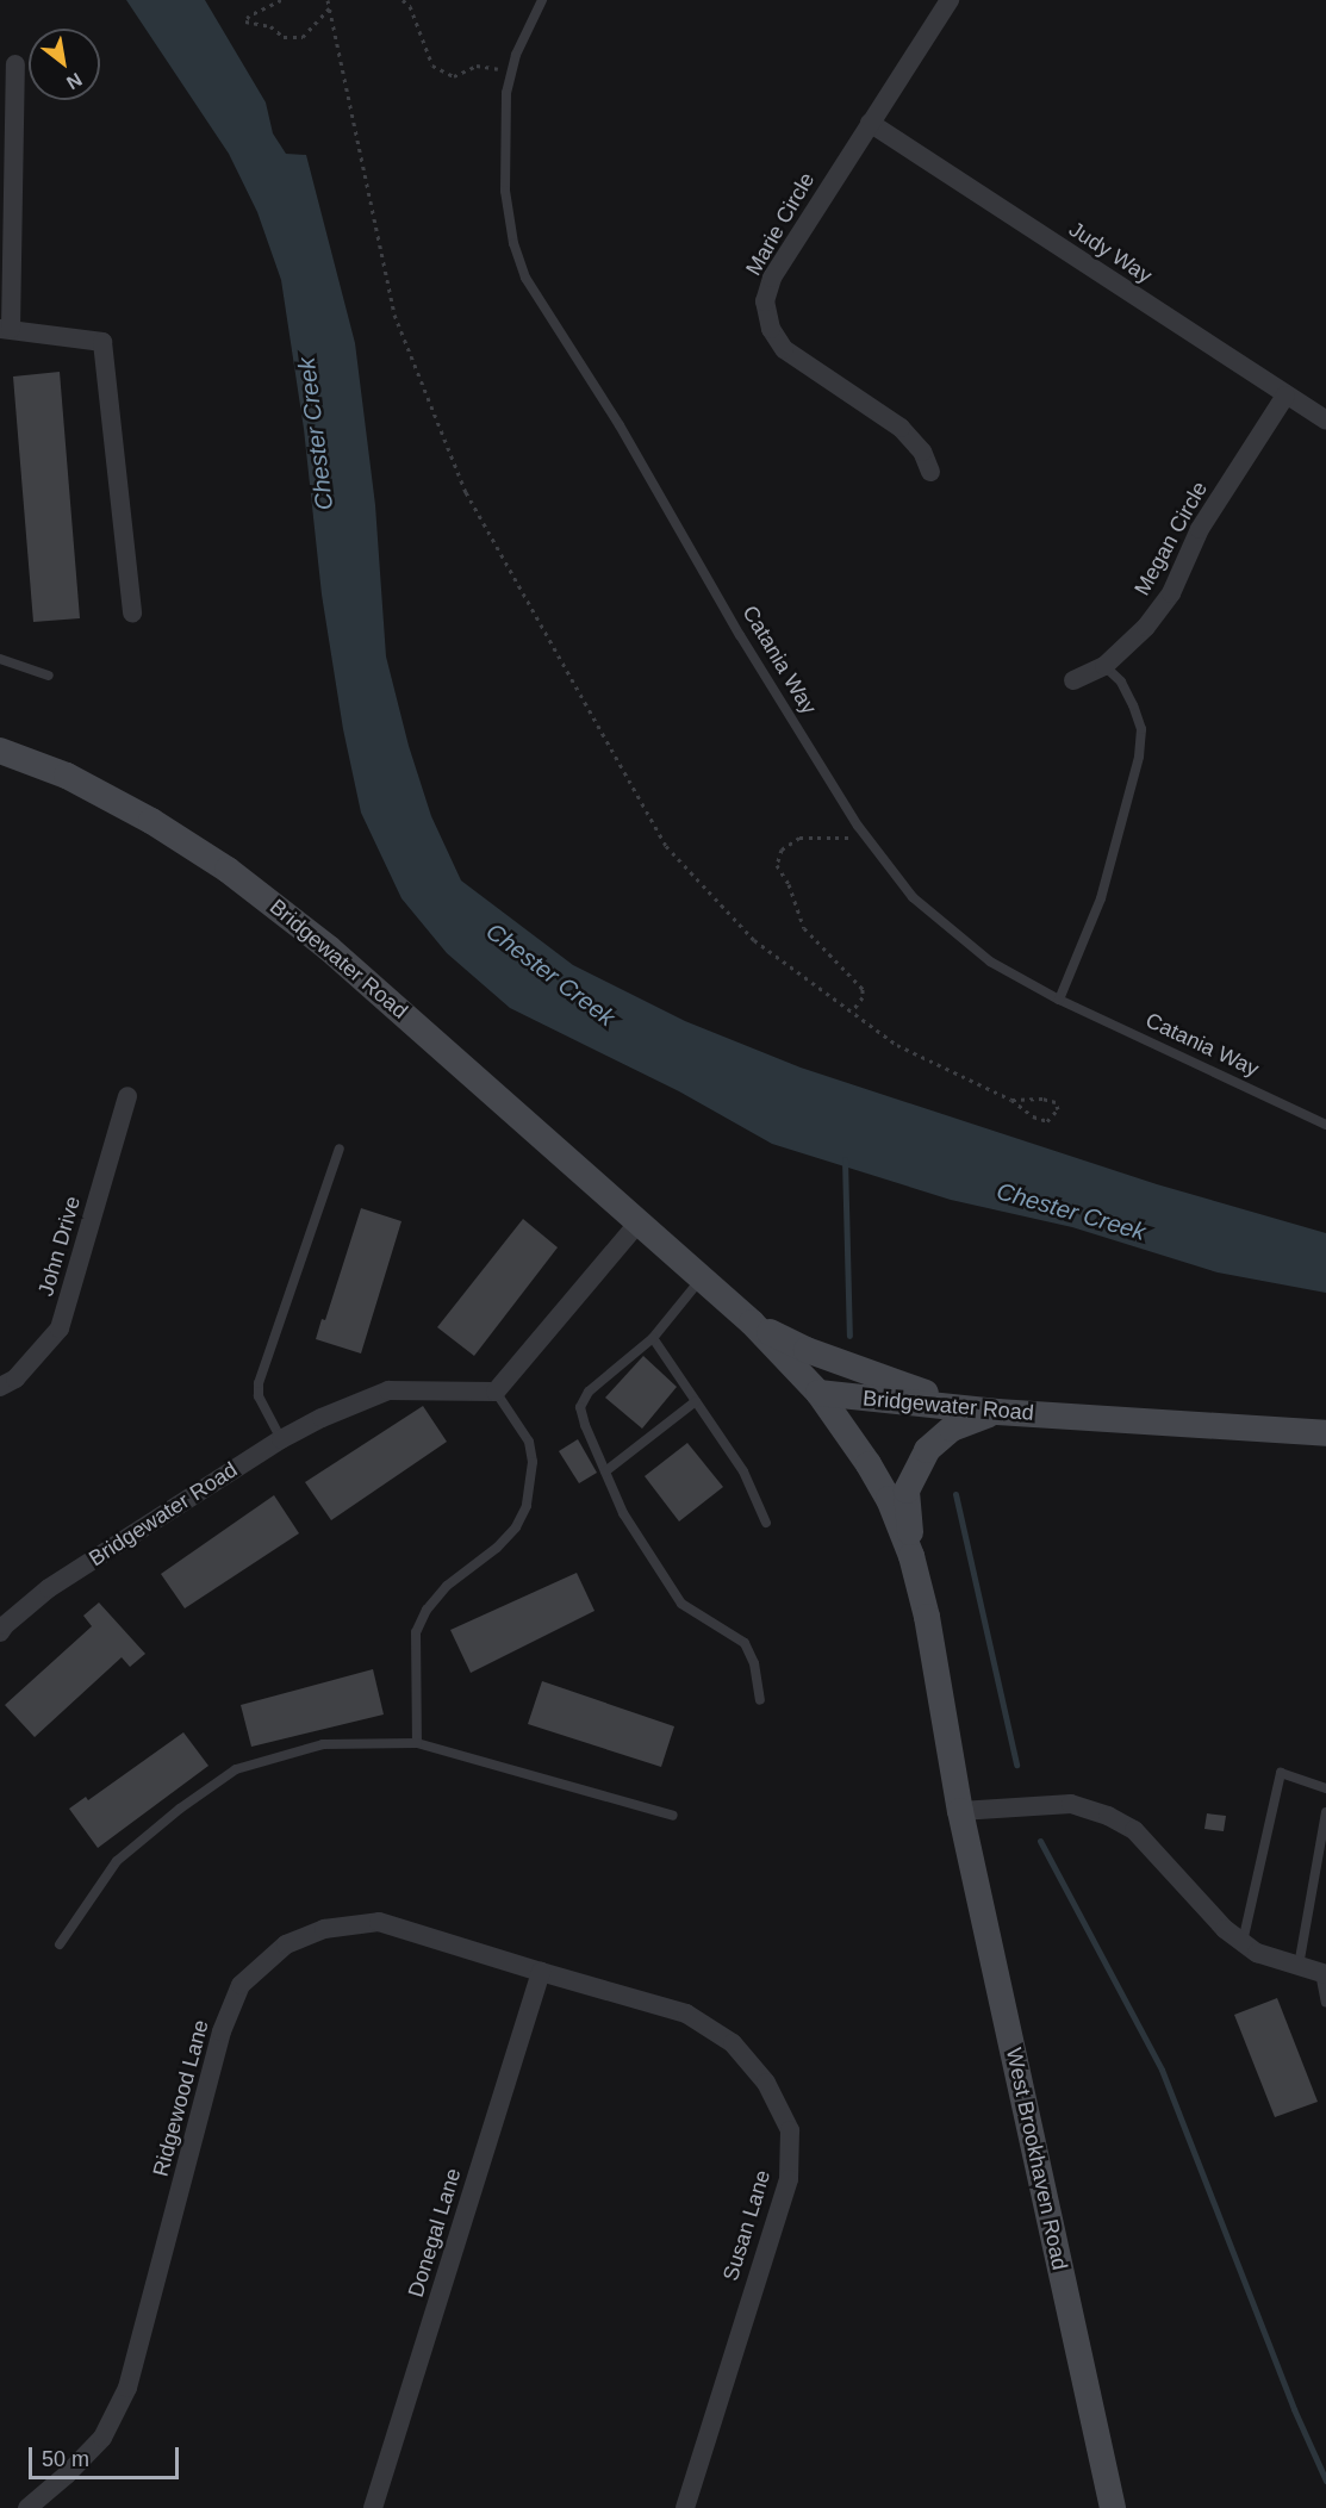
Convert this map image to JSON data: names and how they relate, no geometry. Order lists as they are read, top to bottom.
{
  "streets": {
    "street": [
      "Marie Circle",
      "Judy Way",
      "Megan Circle",
      "Bridgewater Road",
      "John Drive",
      "Ridgewood Lane",
      "West Brookhaven Road",
      "Susan Lane",
      "Donegal Lane"
    ],
    "lane": ["Catania Way"]
  },
  "crossings": [
    ["Marie Circle", "Judy Way"],
    ["Judy Way", "Megan Circle"],
    ["Bridgewater Road", "West Brookhaven Road"],
    ["Ridgewood Lane", "Susan Lane"],
    ["Ridgewood Lane", "Donegal Lane"],
    ["Susan Lane", "Donegal Lane"]
  ],
  "water": ["Chester Creek"],
  "scale_bar": "50 m",
  "north": "bottom right"
}
